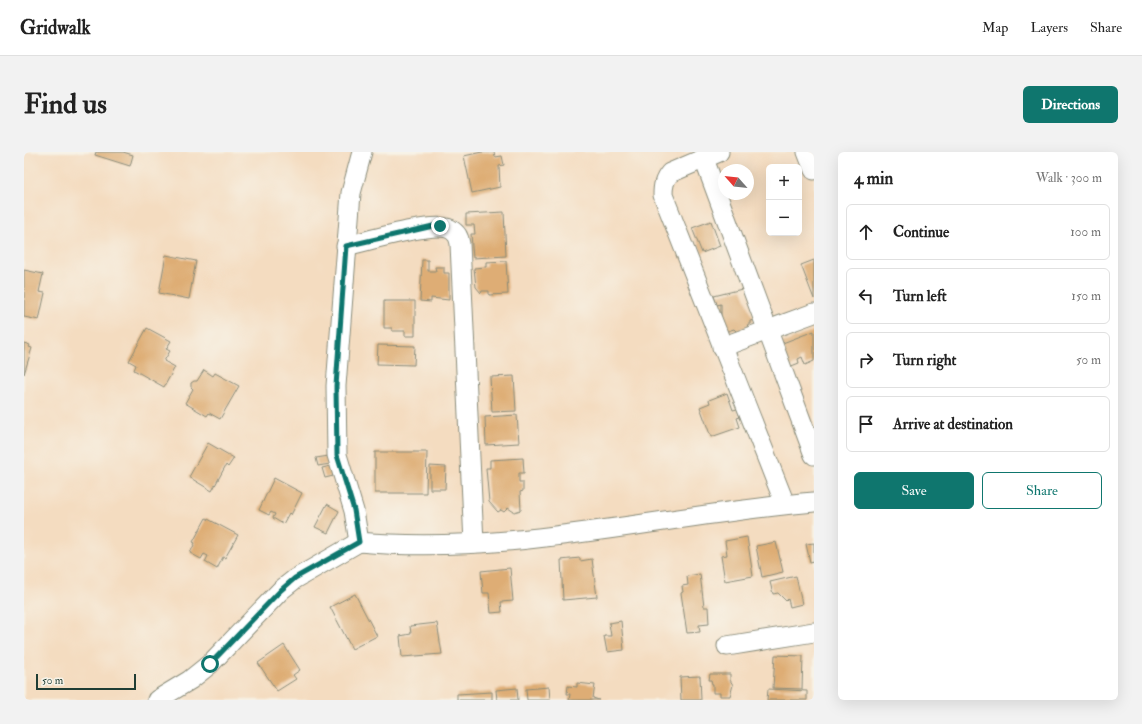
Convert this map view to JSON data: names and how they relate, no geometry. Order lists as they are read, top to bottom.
{
  "scale_bar": "50 m",
  "north": "top left",
  "page": {
    "header": "Gridwalk",
    "nav": ["Map", "Layers", "Share"],
    "buttons": [
      "Directions",
      ["Save", "Share"]
    ],
    "title": "Find us",
    "heading": ["4 min", "Walk · 300 m"],
    "map_buttons": ["+", "−"],
    "list": [
      ["Continue", "100 m"],
      ["Turn left", "150 m"],
      ["Turn right", "50 m"],
      "Arrive at destination"
    ],
    "scale": "50 m"
  }
}
